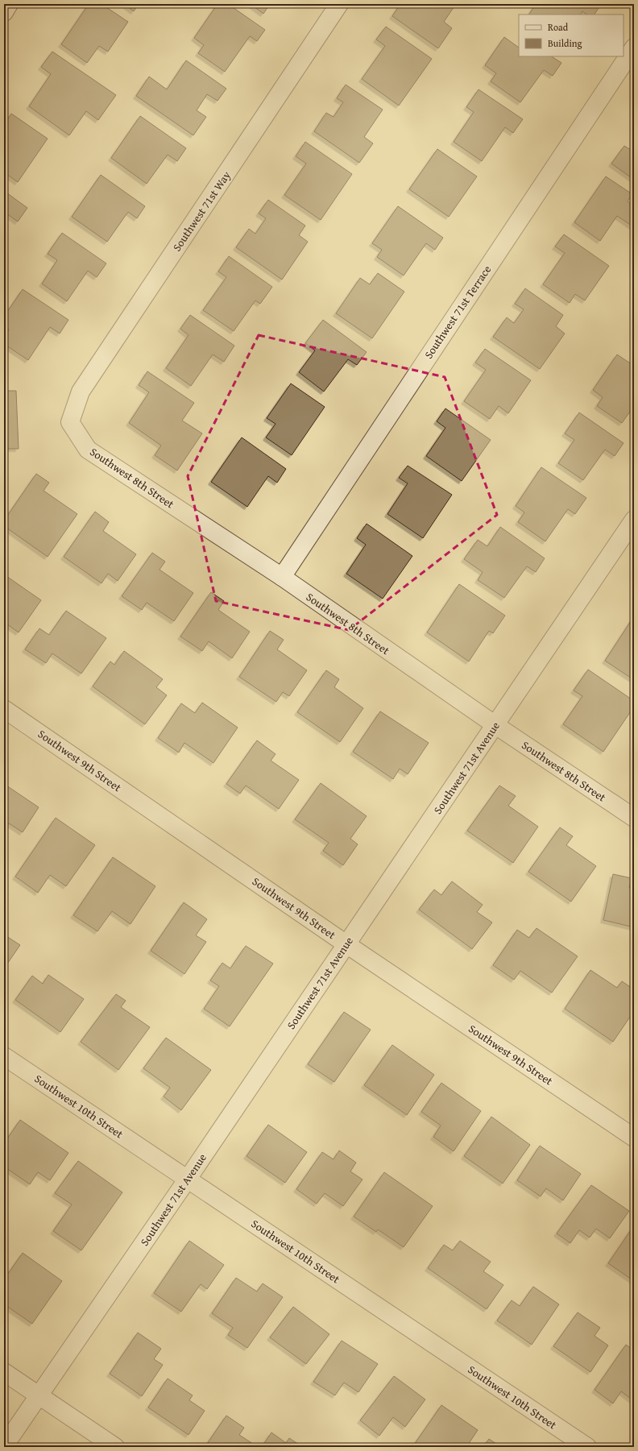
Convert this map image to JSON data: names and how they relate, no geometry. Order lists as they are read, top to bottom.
{
  "streets": {
    "street": [
      "Southwest 71st Way",
      "Southwest 71st Terrace",
      "Southwest 8th Street",
      "Southwest 9th Street",
      "Southwest 71st Avenue",
      "Southwest 10th Street"
    ]
  },
  "crossings": [
    ["Southwest 71st Way", "Southwest 8th Street"],
    ["Southwest 71st Terrace", "Southwest 8th Street"],
    ["Southwest 8th Street", "Southwest 71st Avenue"],
    ["Southwest 9th Street", "Southwest 71st Avenue"],
    ["Southwest 71st Avenue", "Southwest 10th Street"]
  ],
  "legend": ["Road", "Building"]
}
